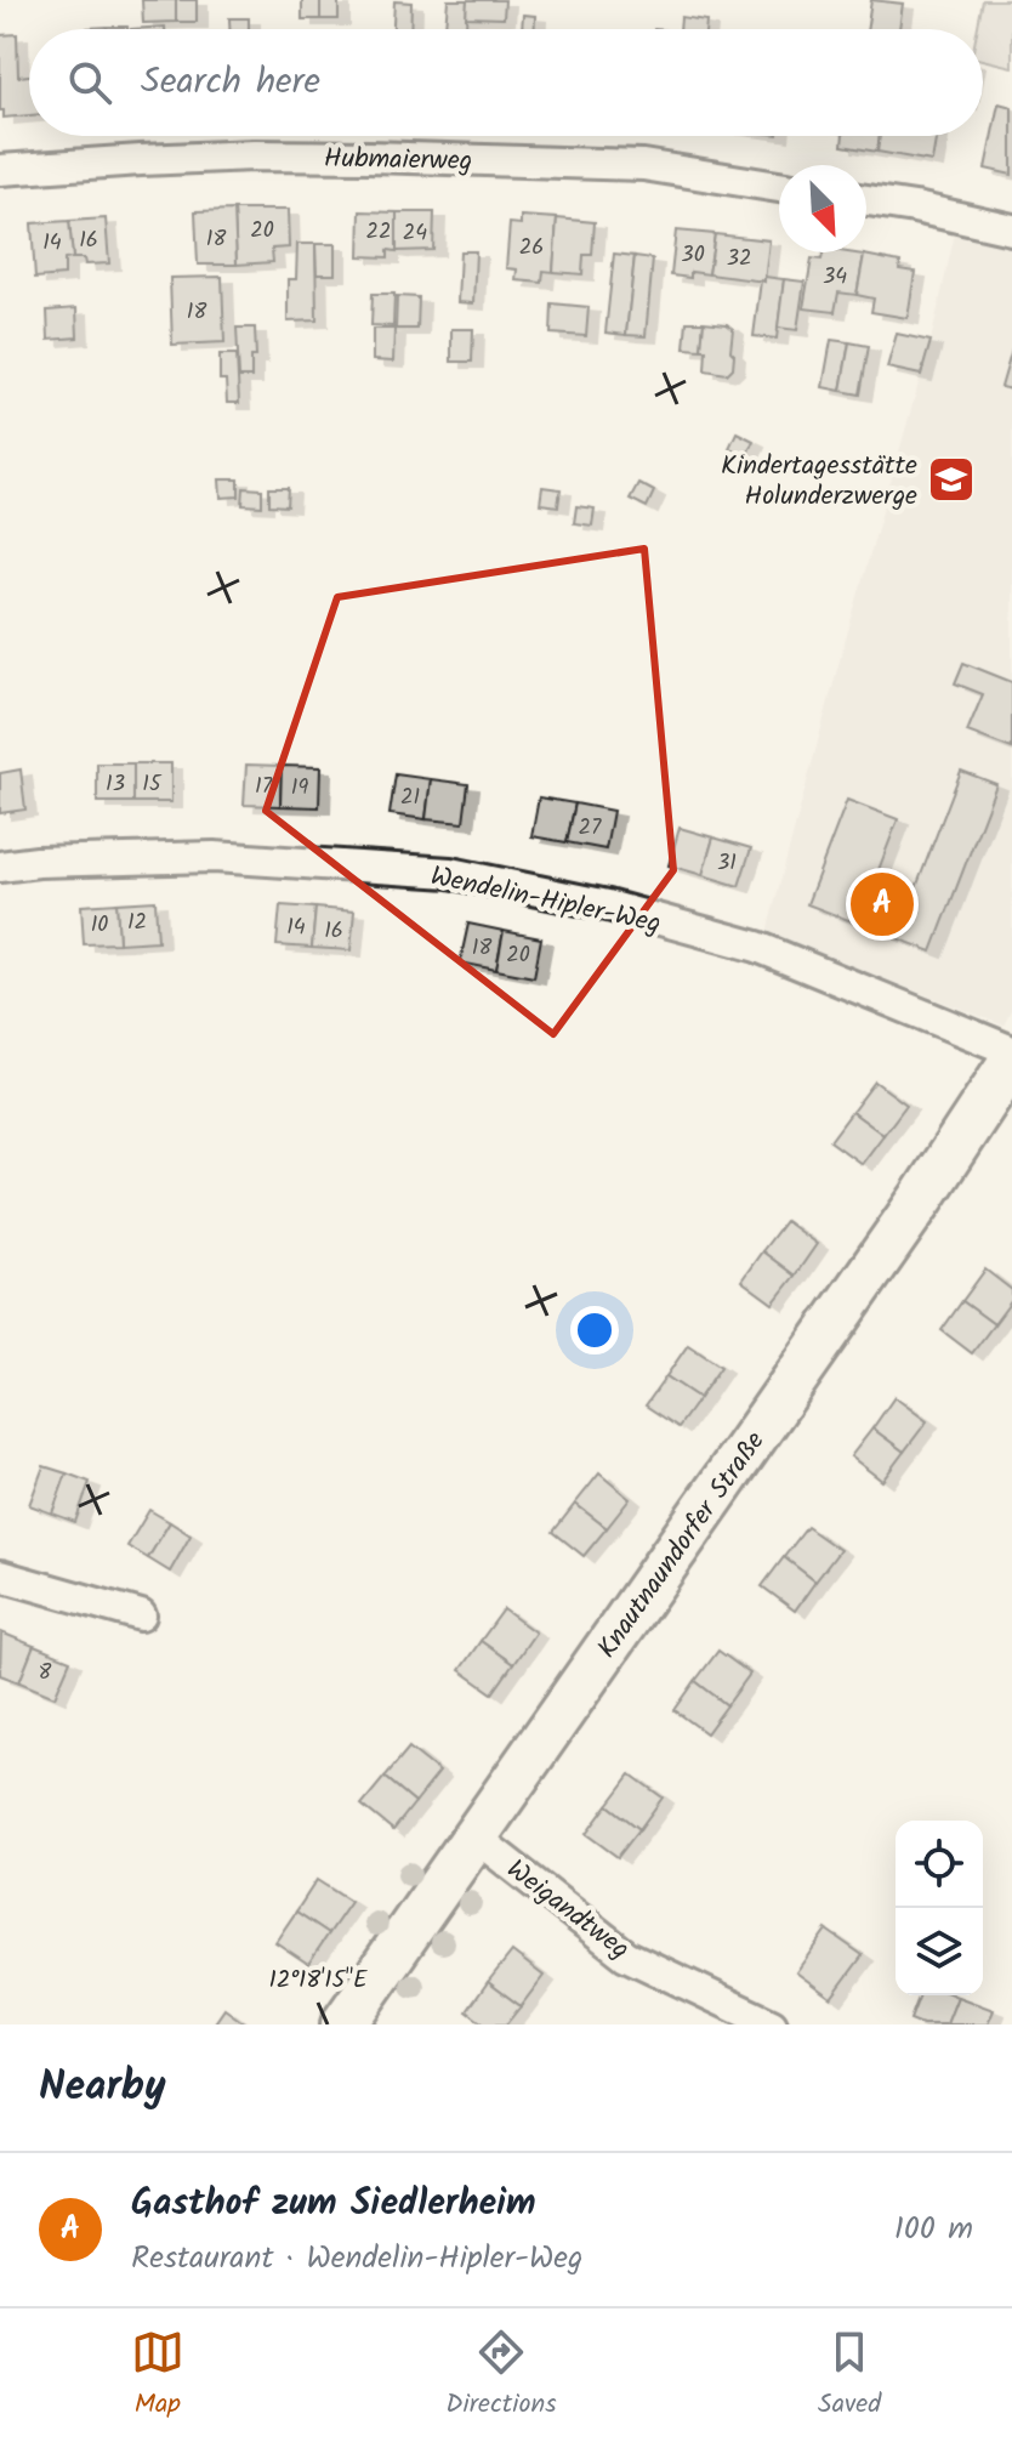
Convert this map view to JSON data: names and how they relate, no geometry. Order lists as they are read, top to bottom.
{
  "streets": {
    "main road": ["Knautnaundorfer Straße"],
    "street": ["Hubmaierweg", "Wendelin-Hipler-Weg", "Weigandtweg"]
  },
  "crossings": [
    ["Knautnaundorfer Straße", "Weigandtweg"]
  ],
  "places": {
    "school or university": ["Kindertagesstätte Holunderzwerge"]
  },
  "house_numbers": [
    "20",
    "22",
    "24",
    "18",
    "16",
    "14",
    "26",
    "30",
    "32",
    "34",
    "18",
    "13",
    "15",
    "17",
    "19",
    "21",
    "27",
    "31",
    "12",
    "10",
    "14",
    "16",
    "18",
    "20",
    "8"
  ],
  "north": "bottom right",
  "page": {
    "search": "Search here",
    "pins": "A",
    "heading": "Nearby",
    "list": [
      {
        "mark": "A",
        "name": "Gasthof zum Siedlerheim",
        "note": "Restaurant · Wendelin-Hipler-Weg",
        "value": "100 m"
      }
    ],
    "nav": ["Map", "Directions", "Saved"]
  },
  "coordinates": ["12°18'15\"E"]
}
